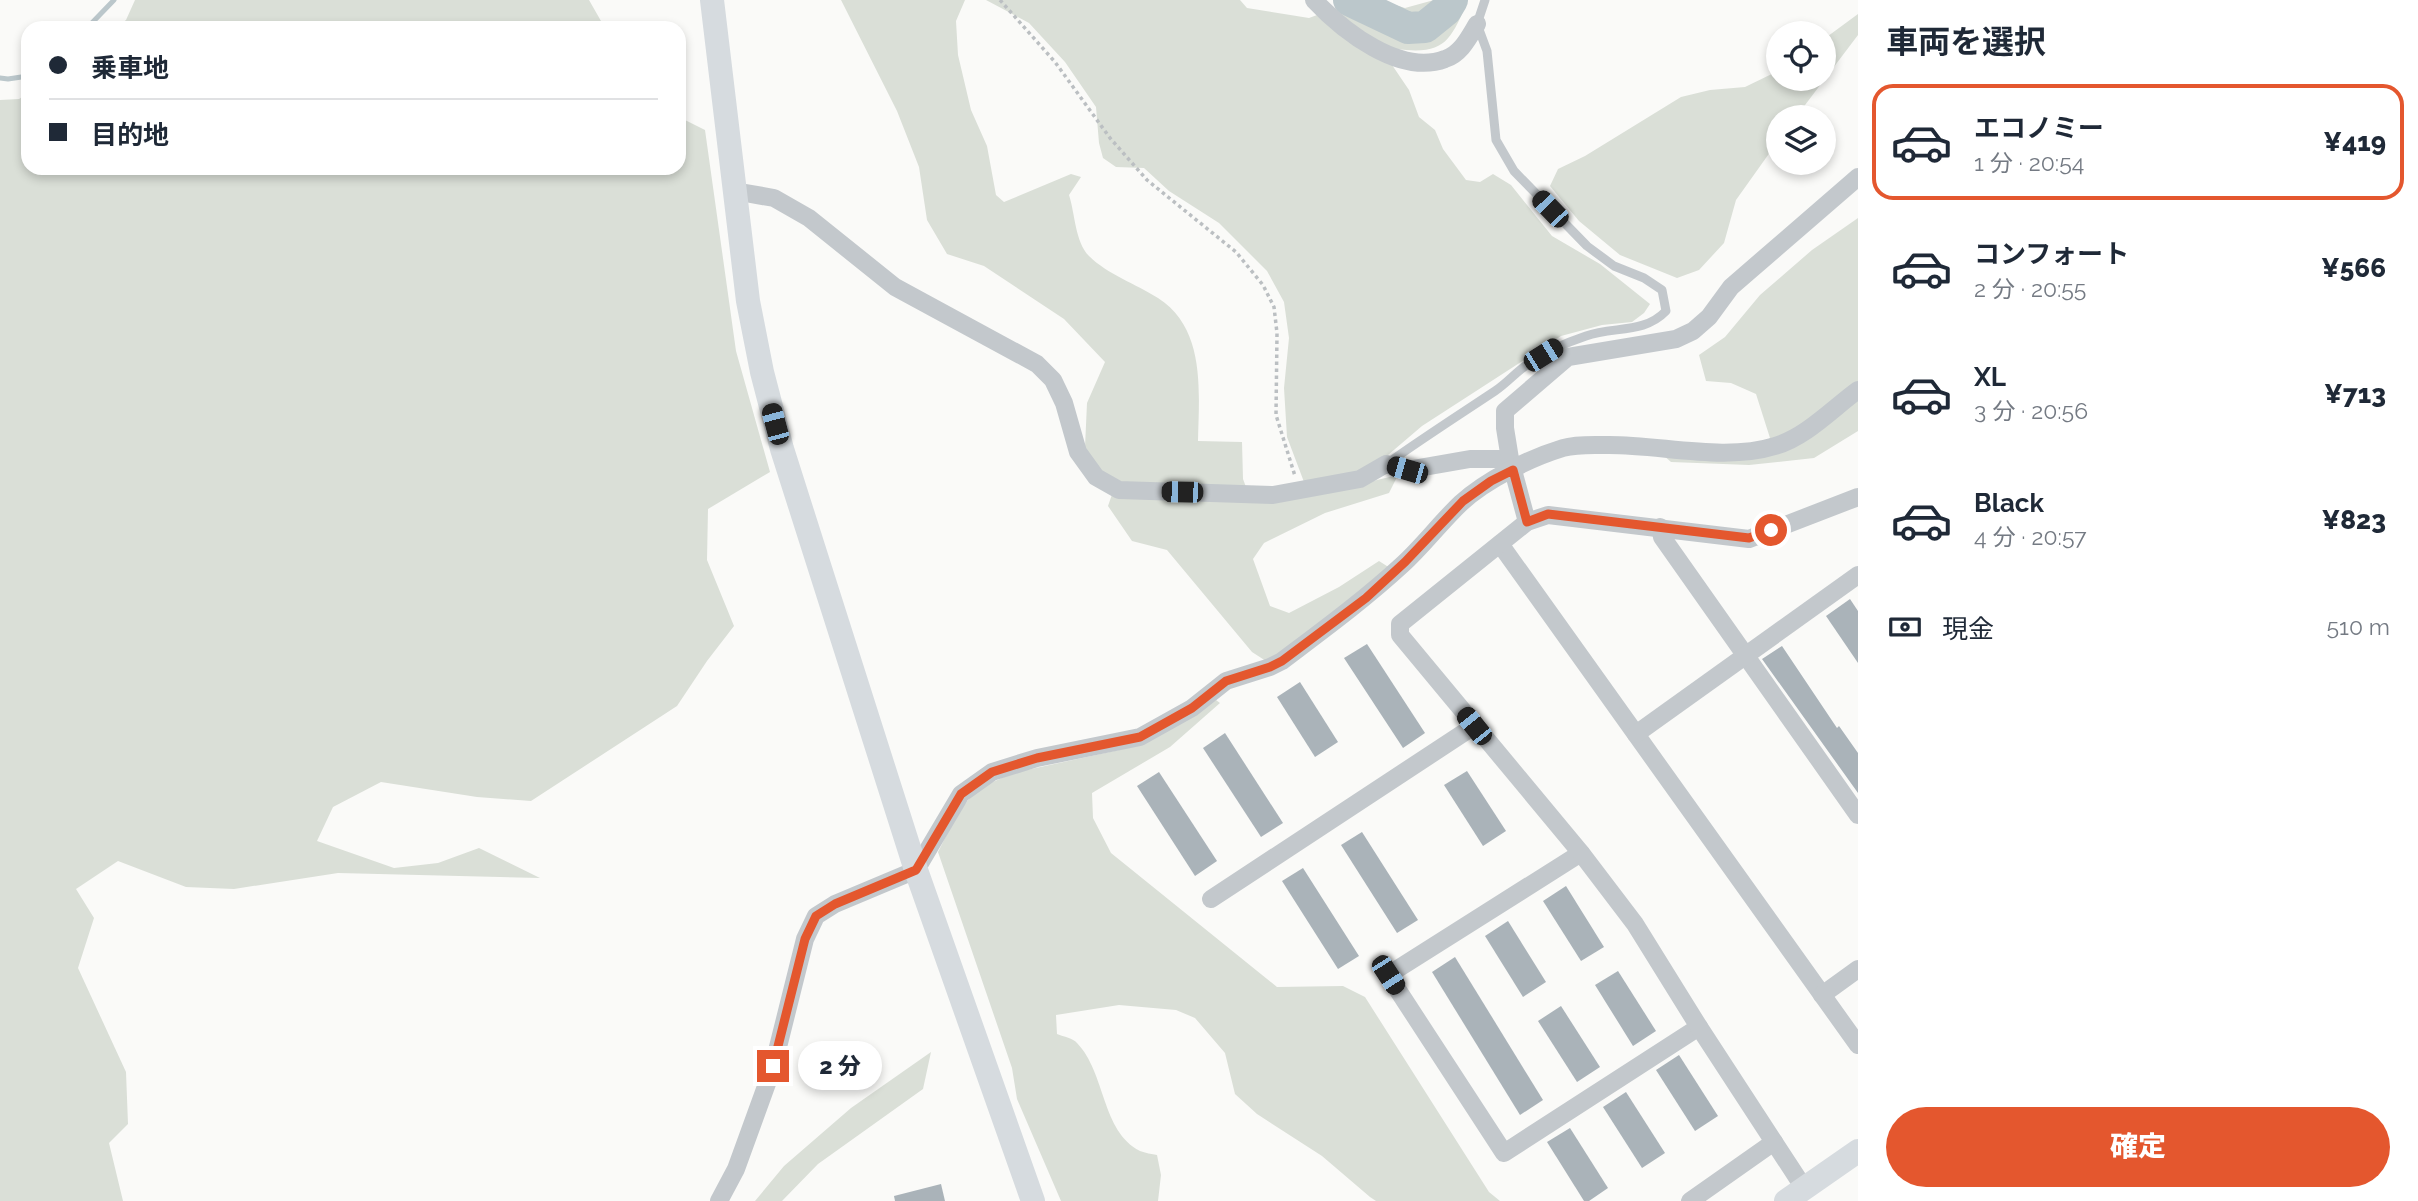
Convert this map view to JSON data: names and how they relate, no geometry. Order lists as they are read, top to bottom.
{
  "page": {
    "heading": "車両を選択",
    "banner": ["乗車地", "目的地"],
    "list": [
      {
        "name": "エコノミー",
        "note": "1 分 · 20:54",
        "value": "¥419"
      },
      {
        "name": "コンフォート",
        "note": "2 分 · 20:55",
        "value": "¥566"
      },
      {
        "name": "XL",
        "note": "3 分 · 20:56",
        "value": "¥713"
      },
      {
        "name": "Black",
        "note": "4 分 · 20:57",
        "value": "¥823"
      }
    ],
    "pay": ["現金", "510 m"],
    "bubble": "2 分",
    "buttons": "確定"
  }
}
